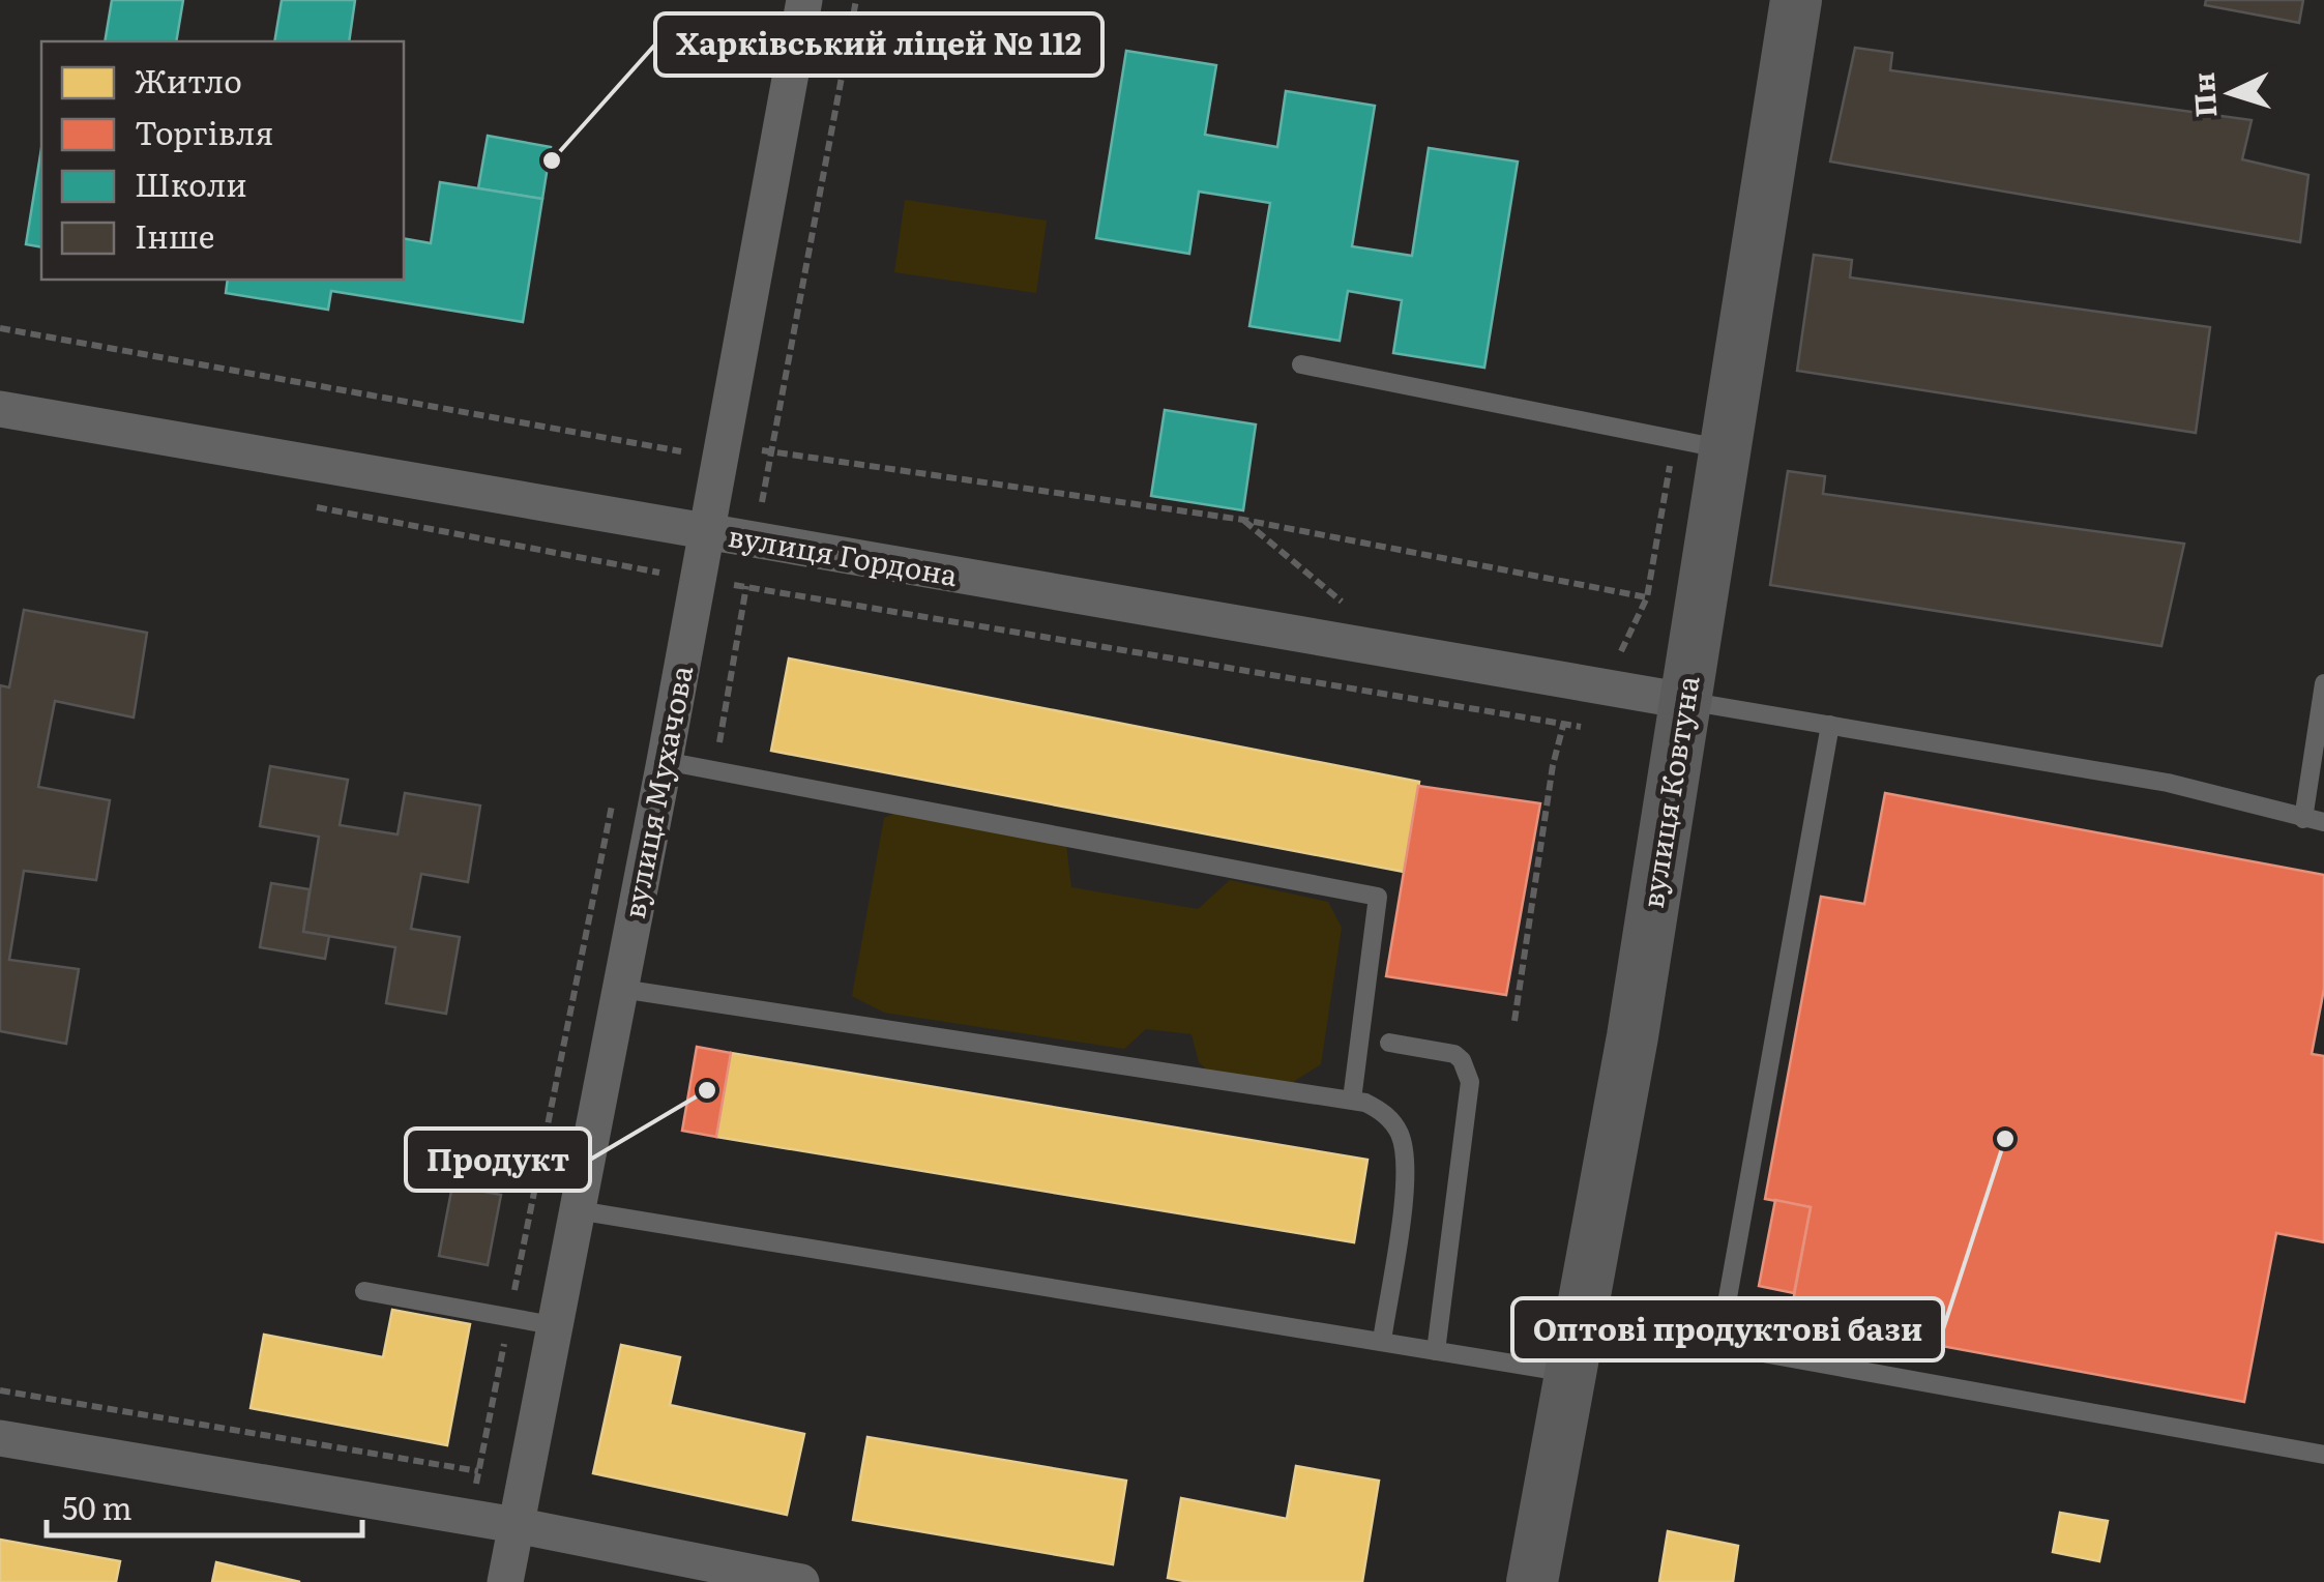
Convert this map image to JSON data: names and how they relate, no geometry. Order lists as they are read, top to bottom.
{
  "streets": {
    "street": ["вулиця Гордона", "вулиця Мухачова", "вулиця Ковтуна"]
  },
  "crossings": [
    ["вулиця Гордона", "вулиця Мухачова"],
    ["вулиця Гордона", "вулиця Ковтуна"]
  ],
  "places": ["Харківський ліцей № 112", "Продукт", "Оптові продуктові бази"],
  "legend": [
    "Житло",
    "Торгівля",
    "Школи",
    "Інше"
  ],
  "scale_bar": "50 m",
  "north": "left"
}
